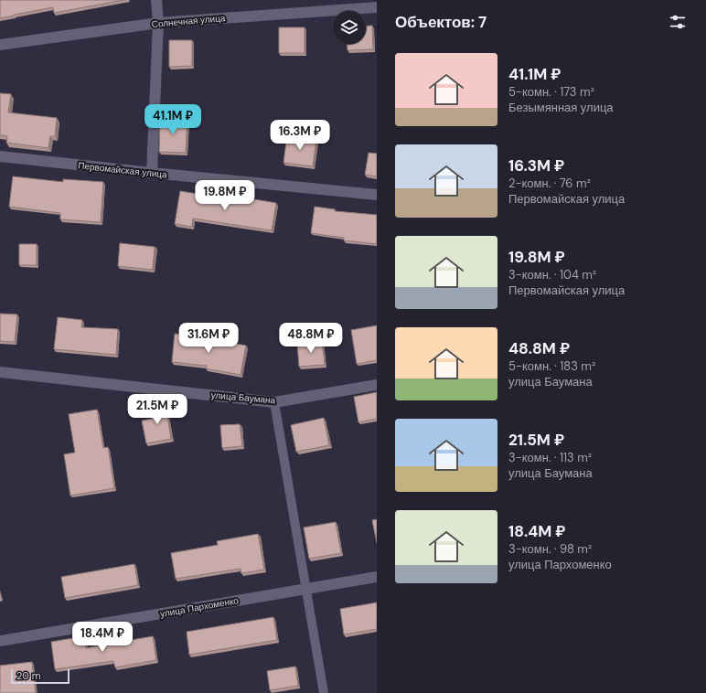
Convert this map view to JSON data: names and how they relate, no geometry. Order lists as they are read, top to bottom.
{
  "streets": {
    "street": [
      "Солнечная улица",
      "Первомайская улица",
      "улица Баумана",
      "улица Пархоменко"
    ]
  },
  "scale_bar": "20 m",
  "page": {
    "heading": "Объектов: 7",
    "list": [
      {
        "name": "41.1M ₽",
        "note": "5-комн. · 173 m² · Безымянная улица"
      },
      {
        "name": "16.3M ₽",
        "note": "2-комн. · 76 m² · Первомайская улица"
      },
      {
        "name": "19.8M ₽",
        "note": "3-комн. · 104 m² · Первомайская улица"
      },
      {
        "name": "48.8M ₽",
        "note": "5-комн. · 183 m² · улица Баумана"
      },
      {
        "name": "21.5M ₽",
        "note": "3-комн. · 113 m² · улица Баумана"
      },
      {
        "name": "18.4M ₽",
        "note": "3-комн. · 98 m² · улица Пархоменко"
      }
    ],
    "price": [
      "41.1M ₽",
      "16.3M ₽",
      "19.8M ₽",
      "31.6M ₽",
      "48.8M ₽",
      "21.5M ₽",
      "18.4M ₽"
    ],
    "scale": "20 m"
  }
}
